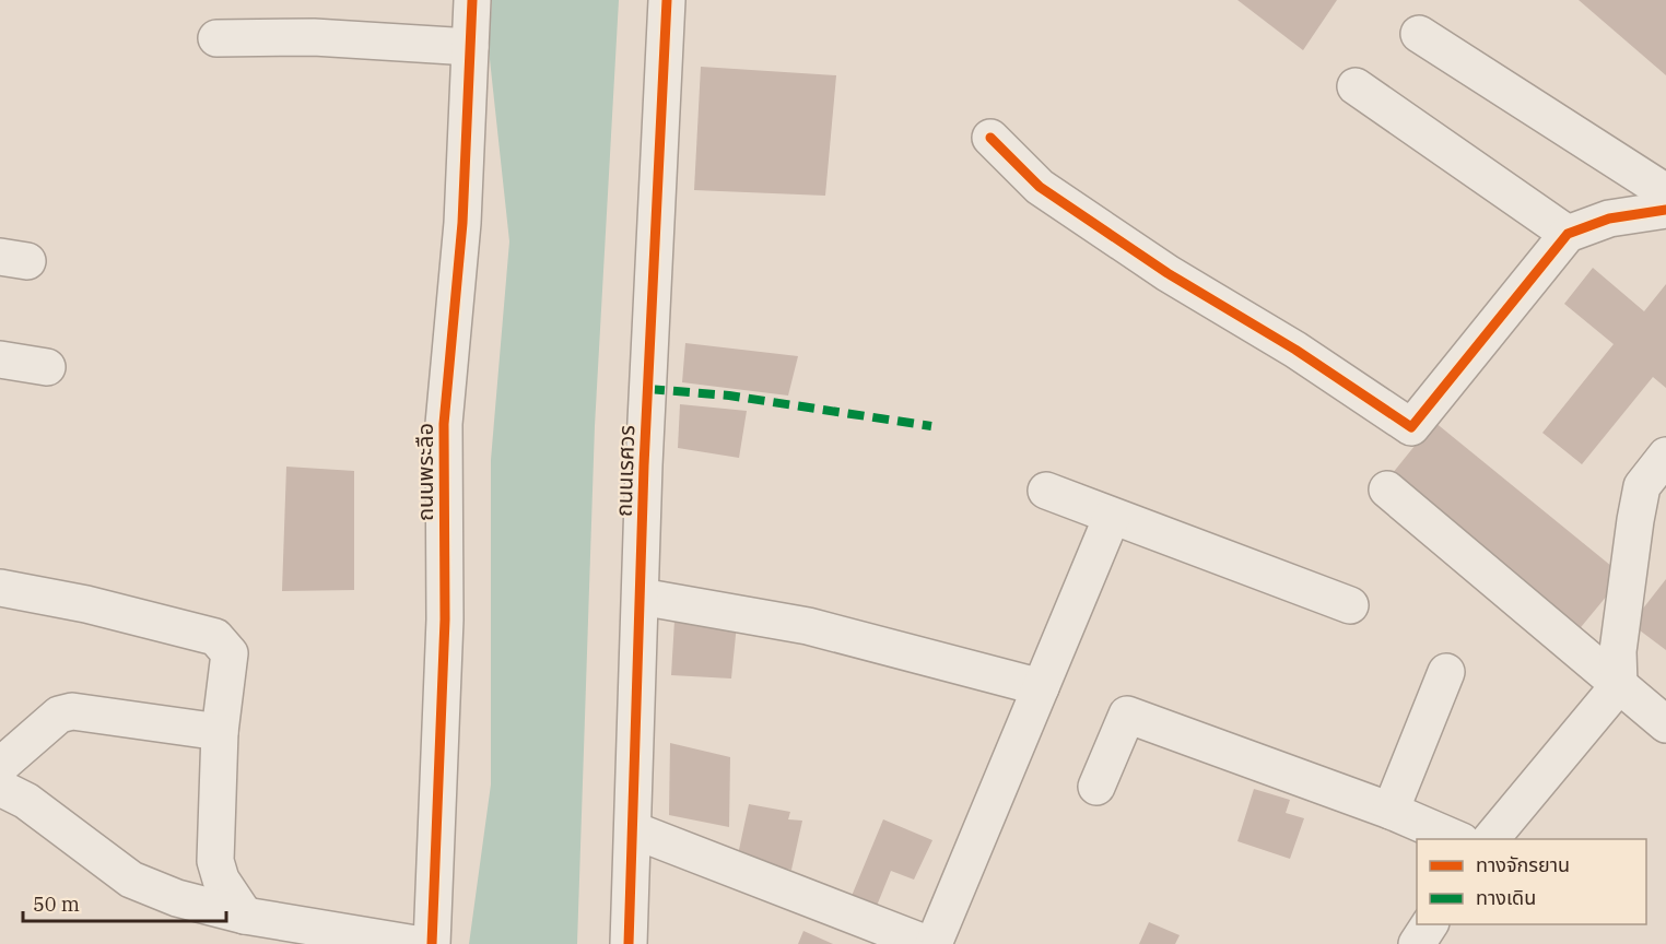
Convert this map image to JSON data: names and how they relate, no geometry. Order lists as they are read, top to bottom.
{
  "streets": {
    "street": ["ถนนเรศวร", "ถนนพระลือ"]
  },
  "legend": ["ทางจักรยาน", "ทางเดิน"],
  "scale_bar": "50 m"
}
